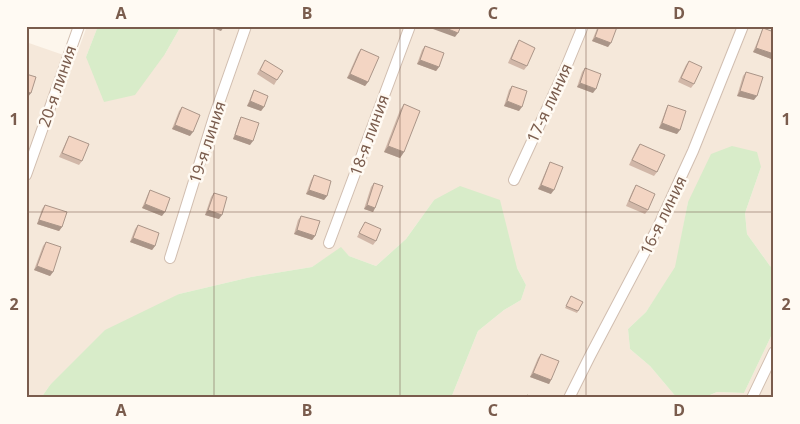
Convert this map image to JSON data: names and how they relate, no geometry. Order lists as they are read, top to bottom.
{
  "streets": {
    "street": [
      "20-я линия",
      "17-я линия",
      "18-я линия",
      "19-я линия",
      "16-я линия"
    ]
  },
  "grid": {
    "columns": [
      "A",
      "B",
      "C",
      "D"
    ],
    "rows": ["1", "2"]
  }
}
